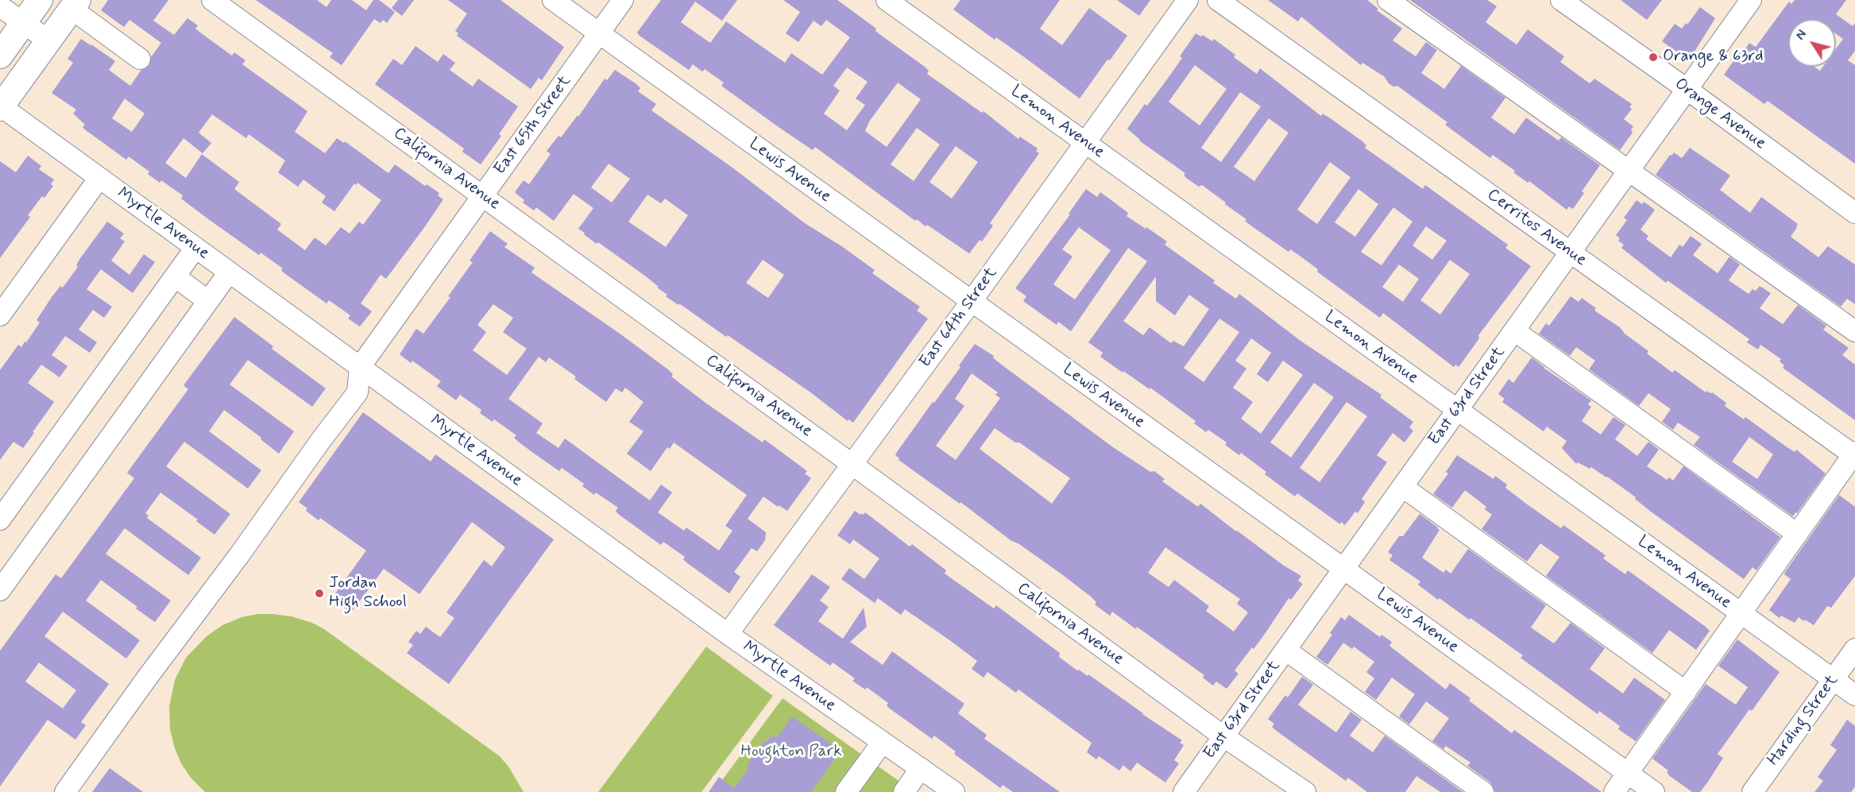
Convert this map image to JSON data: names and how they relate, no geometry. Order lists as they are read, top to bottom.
{
  "streets": {
    "street": [
      "Orange Avenue",
      "Lemon Avenue",
      "East 65th Street",
      "California Avenue",
      "Lewis Avenue",
      "Myrtle Avenue",
      "Cerritos Avenue",
      "East 64th Street",
      "East 63rd Street",
      "Harding Street"
    ]
  },
  "crossings": [
    ["Orange Avenue", "East 63rd Street"],
    ["Lemon Avenue", "East 64th Street"],
    ["Lemon Avenue", "East 63rd Street"],
    ["Lemon Avenue", "Harding Street"],
    ["East 65th Street", "California Avenue"],
    ["East 65th Street", "Lewis Avenue"],
    ["East 65th Street", "Myrtle Avenue"],
    ["California Avenue", "East 64th Street"],
    ["California Avenue", "East 63rd Street"],
    ["Lewis Avenue", "East 64th Street"],
    ["Lewis Avenue", "East 63rd Street"],
    ["Myrtle Avenue", "East 64th Street"],
    ["Cerritos Avenue", "East 63rd Street"]
  ],
  "parks": ["Houghton Park"],
  "places": ["Orange & 63rd", "Jordan High School"],
  "north": "top left"
}
